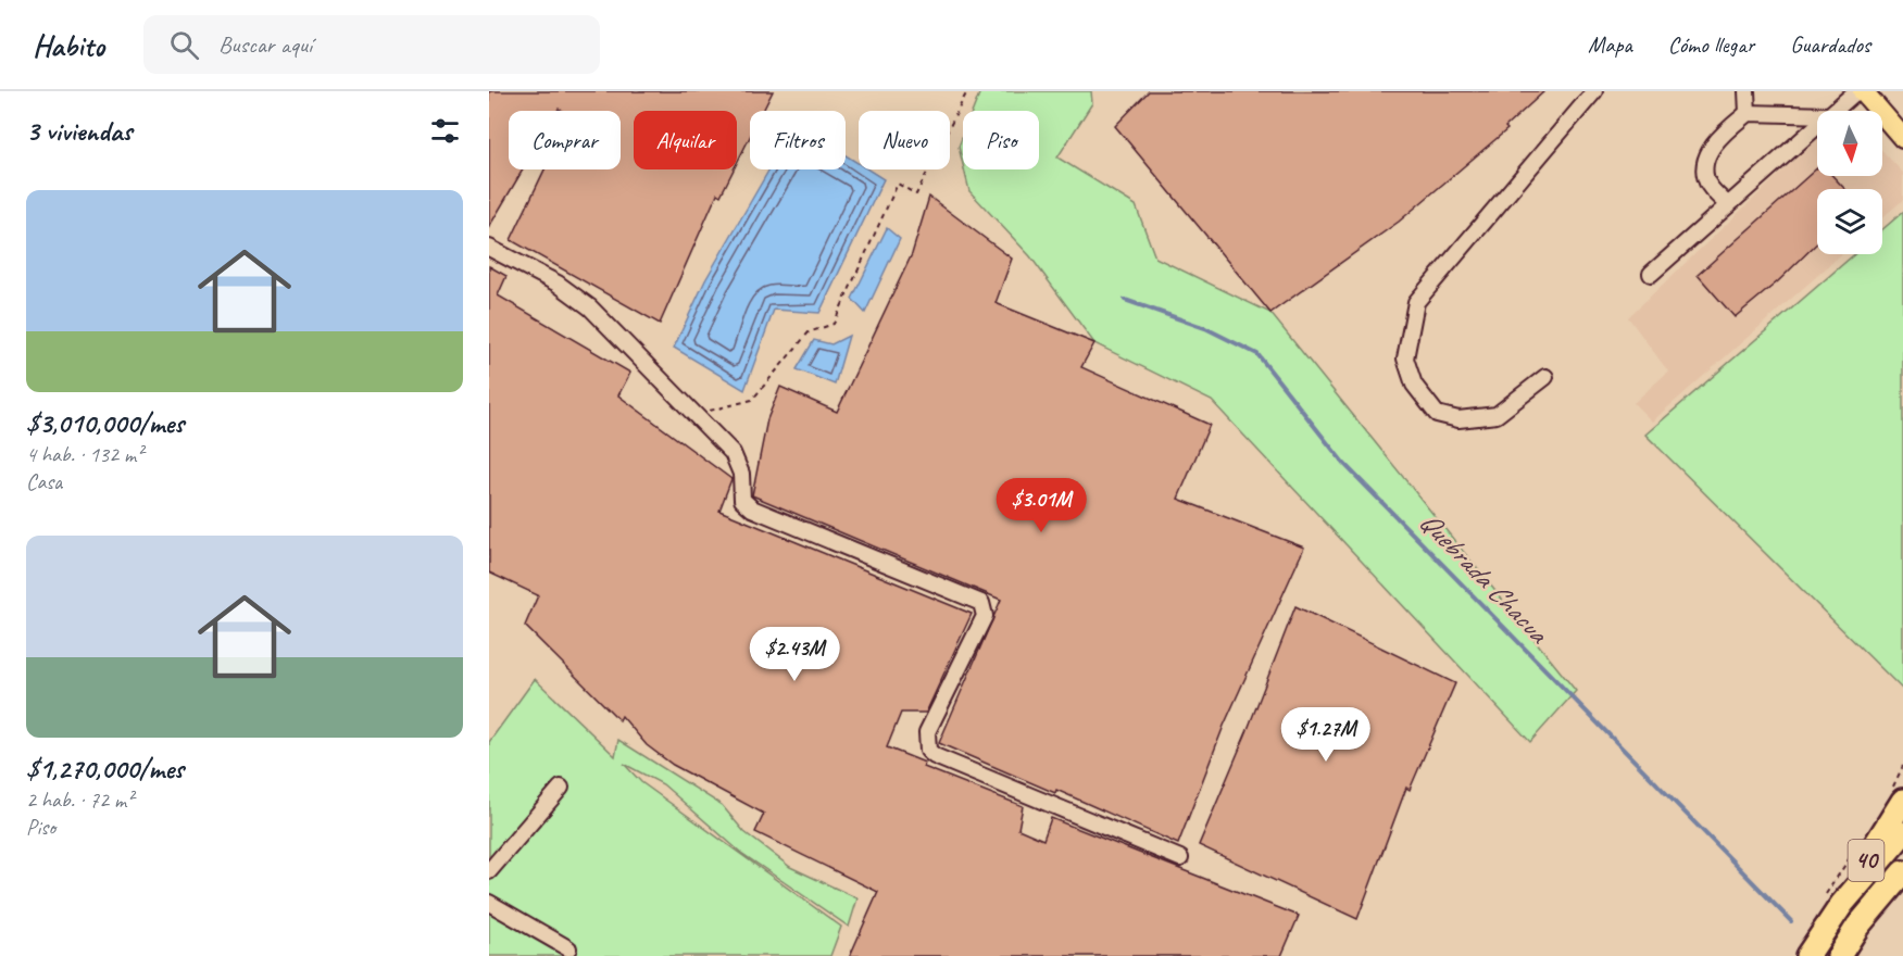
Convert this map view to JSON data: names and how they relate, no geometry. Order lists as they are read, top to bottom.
{
  "streets": {
    "highway": ["40"]
  },
  "water": ["Quebrada Chacua"],
  "north": "bottom",
  "page": {
    "header": "Habito",
    "search": "Buscar aquí",
    "nav": ["Mapa", "Cómo llegar", "Guardados"],
    "heading": "3 viviendas",
    "chip": [
      "Comprar",
      "Alquilar",
      "Filtros",
      "Nuevo",
      "Piso"
    ],
    "list": [
      {
        "name": "$3,010,000/mes",
        "note": "4 hab. · 132 m² · Casa"
      },
      {
        "name": "$1,270,000/mes",
        "note": "2 hab. · 72 m² · Piso"
      }
    ],
    "price": ["$3.01M", "$2.43M", "$1.27M"]
  }
}
